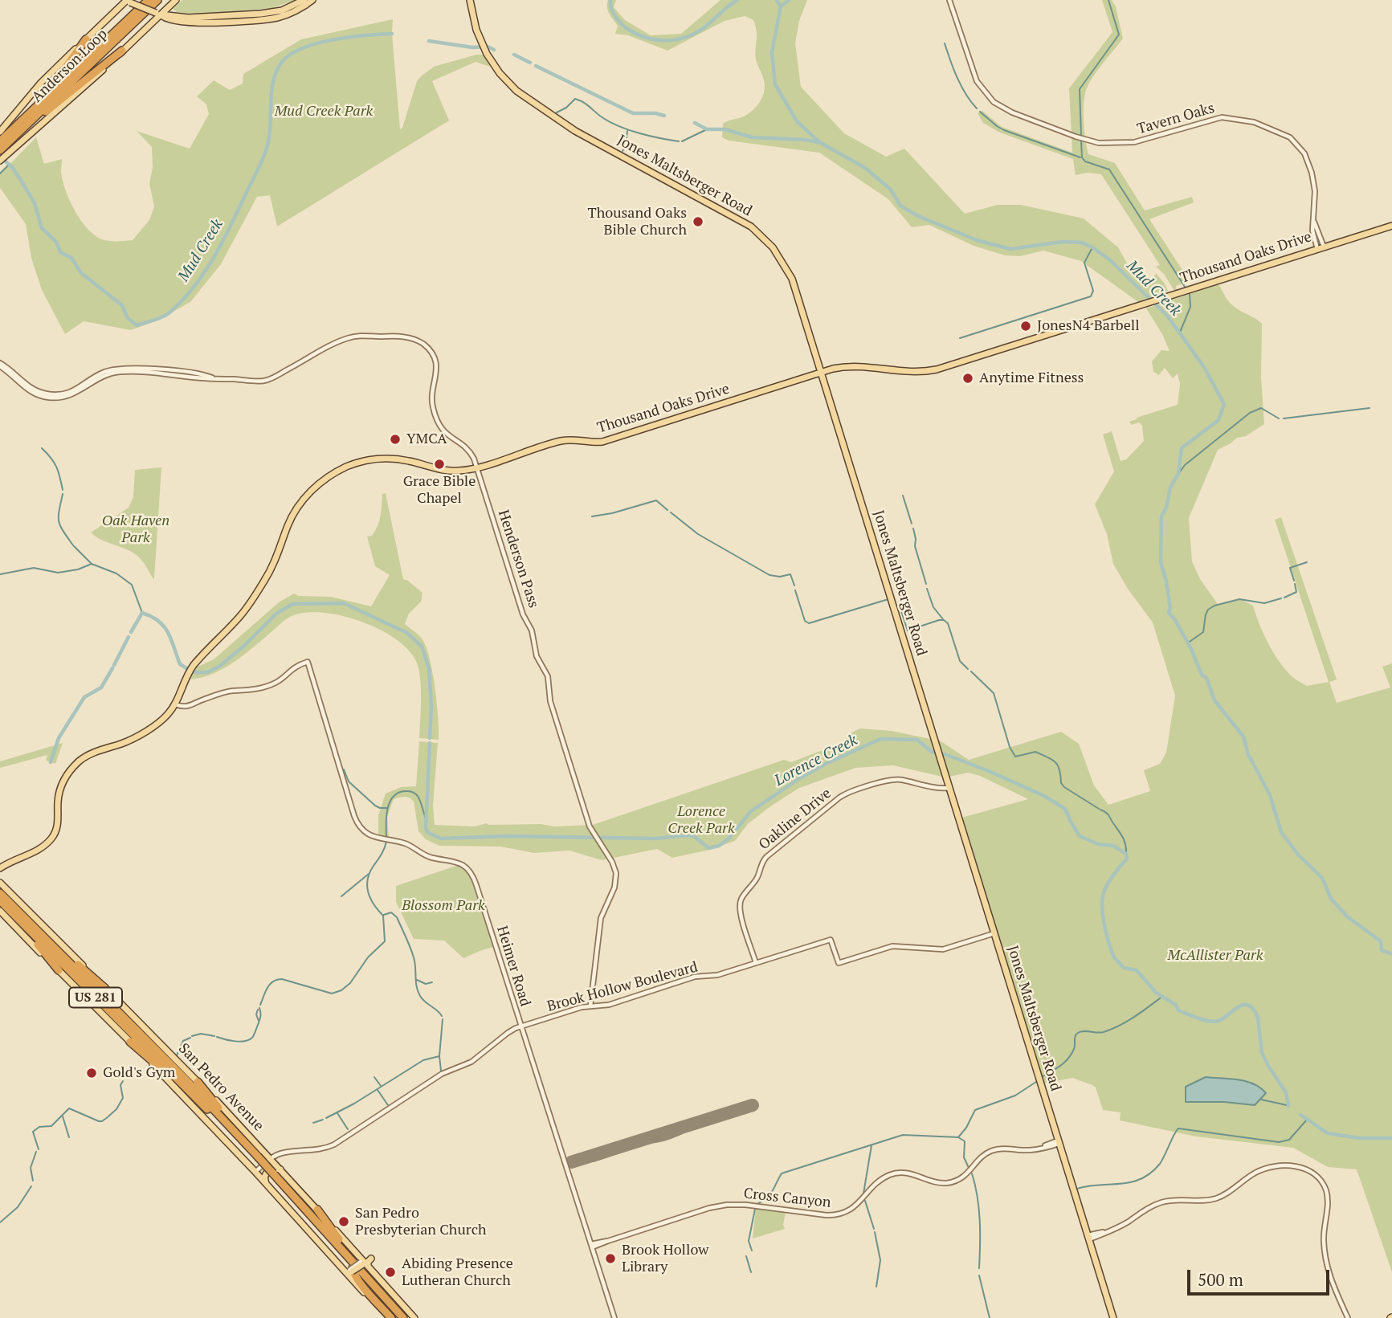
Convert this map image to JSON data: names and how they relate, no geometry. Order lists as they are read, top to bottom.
{
  "streets": {
    "highway": ["Anderson Loop", "US 281"],
    "main road": ["Jones Maltsberger Road", "Thousand Oaks Drive", "San Pedro Avenue"],
    "street": [
      "Tavern Oaks",
      "Henderson Pass",
      "Oakline Drive",
      "Heimer Road",
      "Brook Hollow Boulevard",
      "Cross Canyon"
    ]
  },
  "crossings": [
    ["Tavern Oaks", "Thousand Oaks Drive"],
    ["Jones Maltsberger Road", "Thousand Oaks Drive"],
    ["Jones Maltsberger Road", "Oakline Drive"],
    ["Jones Maltsberger Road", "Brook Hollow Boulevard"],
    ["Jones Maltsberger Road", "Cross Canyon"],
    ["Thousand Oaks Drive", "Henderson Pass"],
    ["Thousand Oaks Drive", "Heimer Road"],
    ["Henderson Pass", "Brook Hollow Boulevard"],
    ["Oakline Drive", "Brook Hollow Boulevard"],
    ["Heimer Road", "Brook Hollow Boulevard"],
    ["Heimer Road", "Cross Canyon"]
  ],
  "water": ["Mud Creek", "Lorence Creek"],
  "parks": [
    "Mud Creek Park",
    "Oak Haven Park",
    "Lorence Creek Park",
    "Blossom Park",
    "McAllister Park"
  ],
  "places": [
    "Thousand Oaks Bible Church",
    "JonesN4 Barbell",
    "Anytime Fitness",
    "YMCA",
    "Grace Bible Chapel",
    "Gold's Gym",
    "San Pedro Presbyterian Church",
    "Brook Hollow Library",
    "Abiding Presence Lutheran Church"
  ],
  "scale_bar": "500 m"
}
